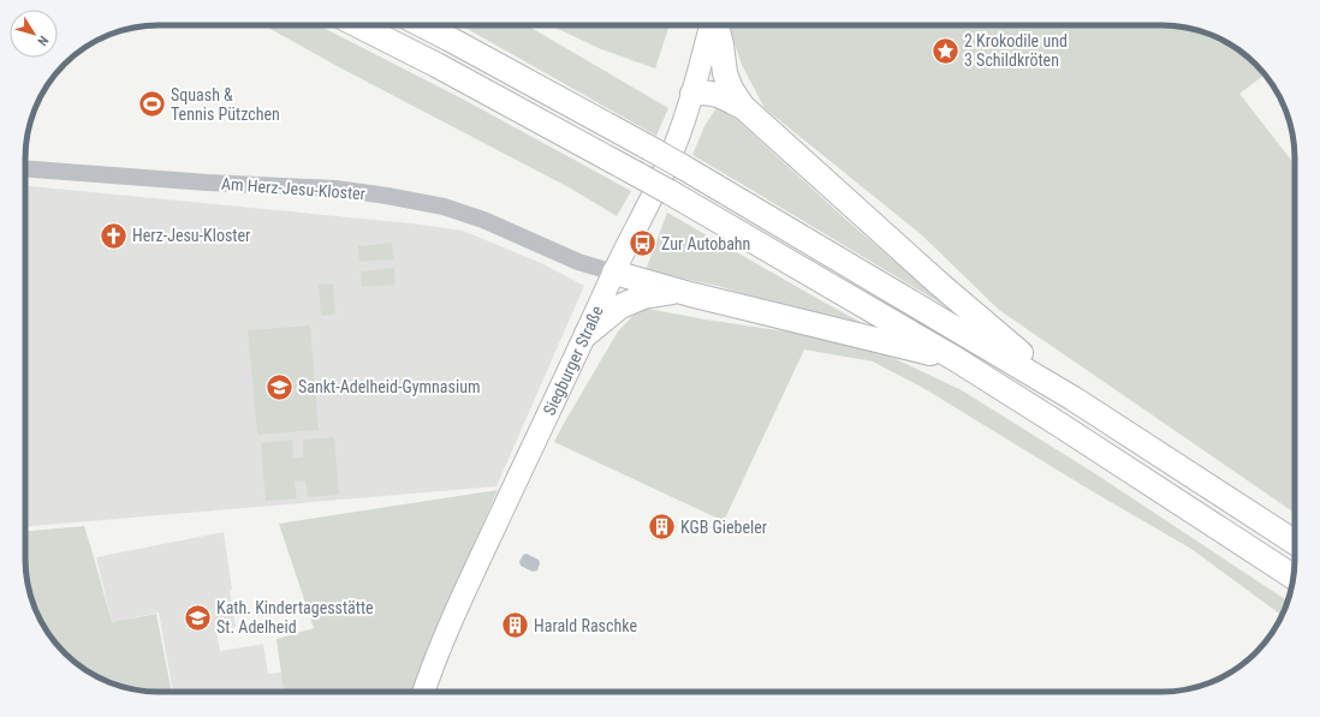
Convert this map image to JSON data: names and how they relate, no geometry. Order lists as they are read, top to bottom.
{
  "streets": {
    "main road": ["Siegburger Straße"],
    "street": ["Am Herz-Jesu-Kloster"]
  },
  "crossings": [
    ["Am Herz-Jesu-Kloster", "Siegburger Straße"]
  ],
  "places": {
    "place": ["2 Krokodile und 3 Schildkröten"],
    "sports": ["Squash & Tennis Pützchen"],
    "church": ["Herz-Jesu-Kloster"],
    "bus stop": ["Zur Autobahn"],
    "school or university": ["Sankt-Adelheid-Gymnasium", "Kath. Kindertagesstätte St. Adelheid"],
    "building": ["KGB Giebeler", "Harald Raschke"]
  },
  "north": "bottom right"
}
